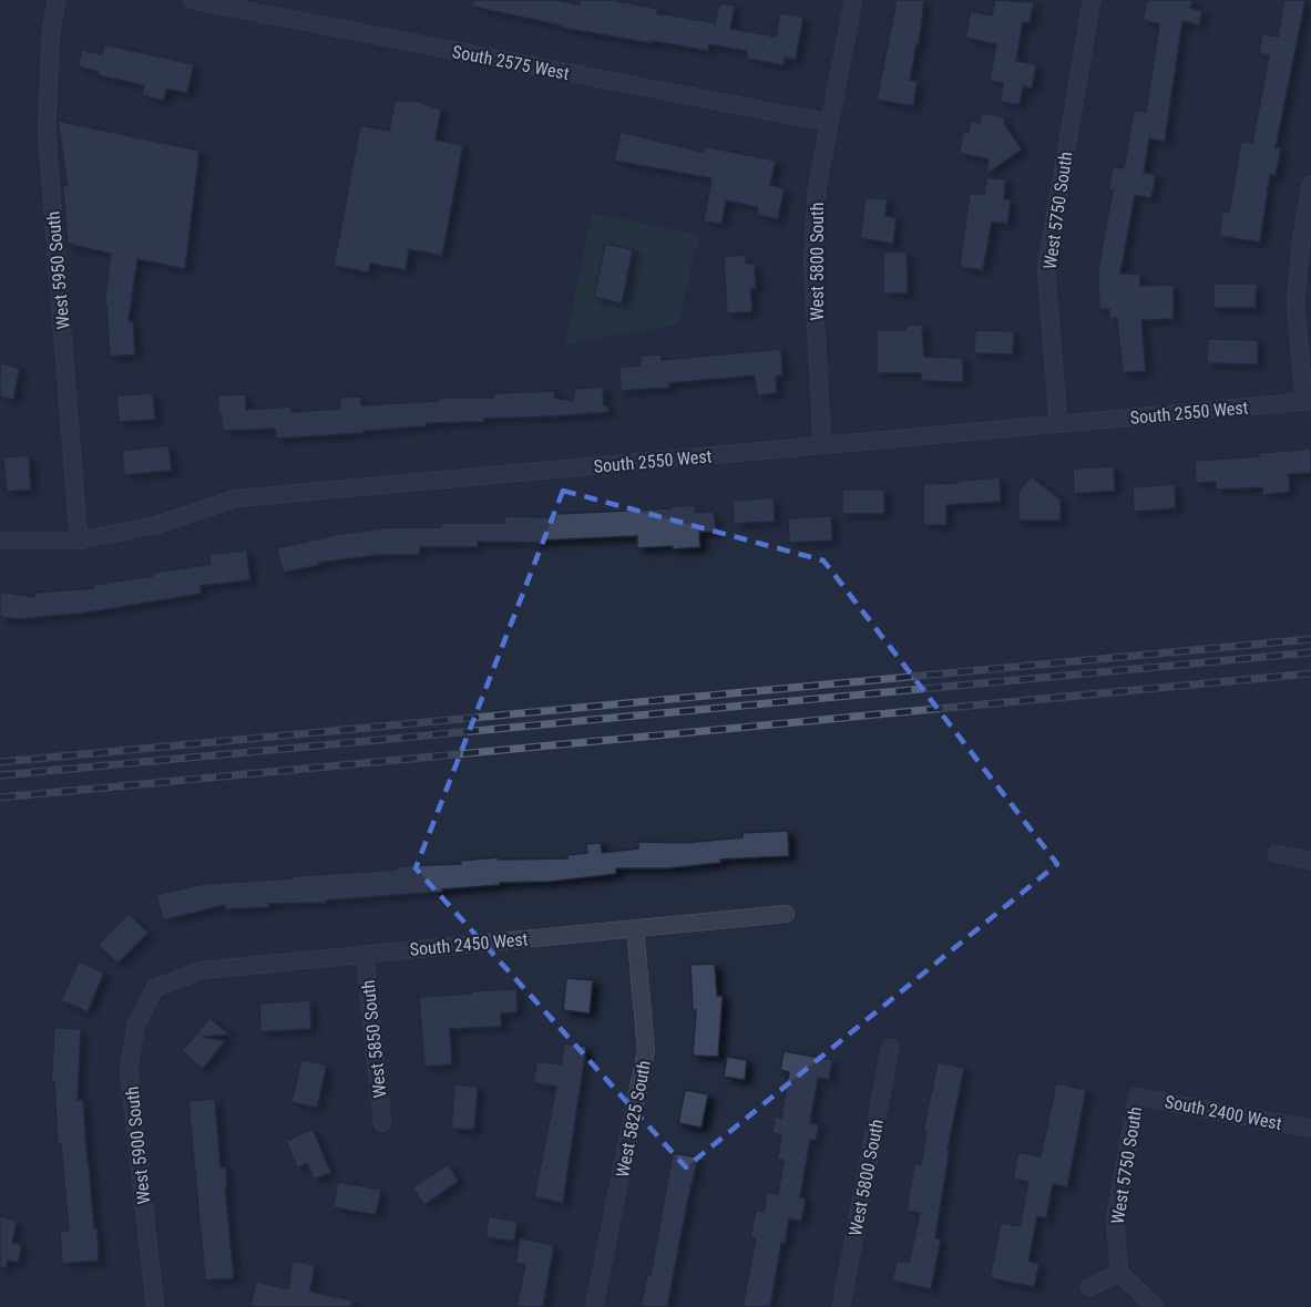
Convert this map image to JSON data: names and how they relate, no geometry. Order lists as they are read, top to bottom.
{
  "streets": {
    "street": [
      "South 2575 West",
      "West 5750 South",
      "West 5800 South",
      "West 5950 South",
      "South 2550 West",
      "South 2450 West",
      "West 5850 South",
      "South 2400 West",
      "West 5825 South",
      "West 5900 South"
    ]
  },
  "crossings": [
    ["South 2575 West", "West 5800 South"],
    ["West 5750 South", "South 2550 West"],
    ["West 5750 South", "South 2400 West"],
    ["West 5800 South", "South 2550 West"],
    ["West 5950 South", "South 2550 West"],
    ["South 2450 West", "West 5850 South"],
    ["South 2450 West", "West 5825 South"],
    ["South 2450 West", "West 5900 South"]
  ]
}
